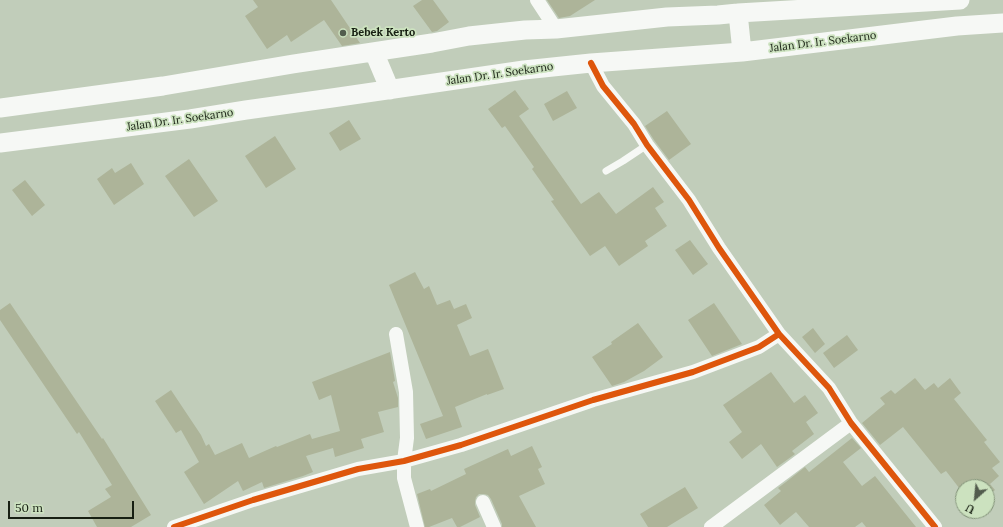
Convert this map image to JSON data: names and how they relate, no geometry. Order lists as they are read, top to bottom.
{
  "streets": {
    "main road": ["Jalan Dr. Ir. Soekarno"]
  },
  "places": ["Bebek Kerto"],
  "scale_bar": "50 m",
  "north": "bottom left"
}
